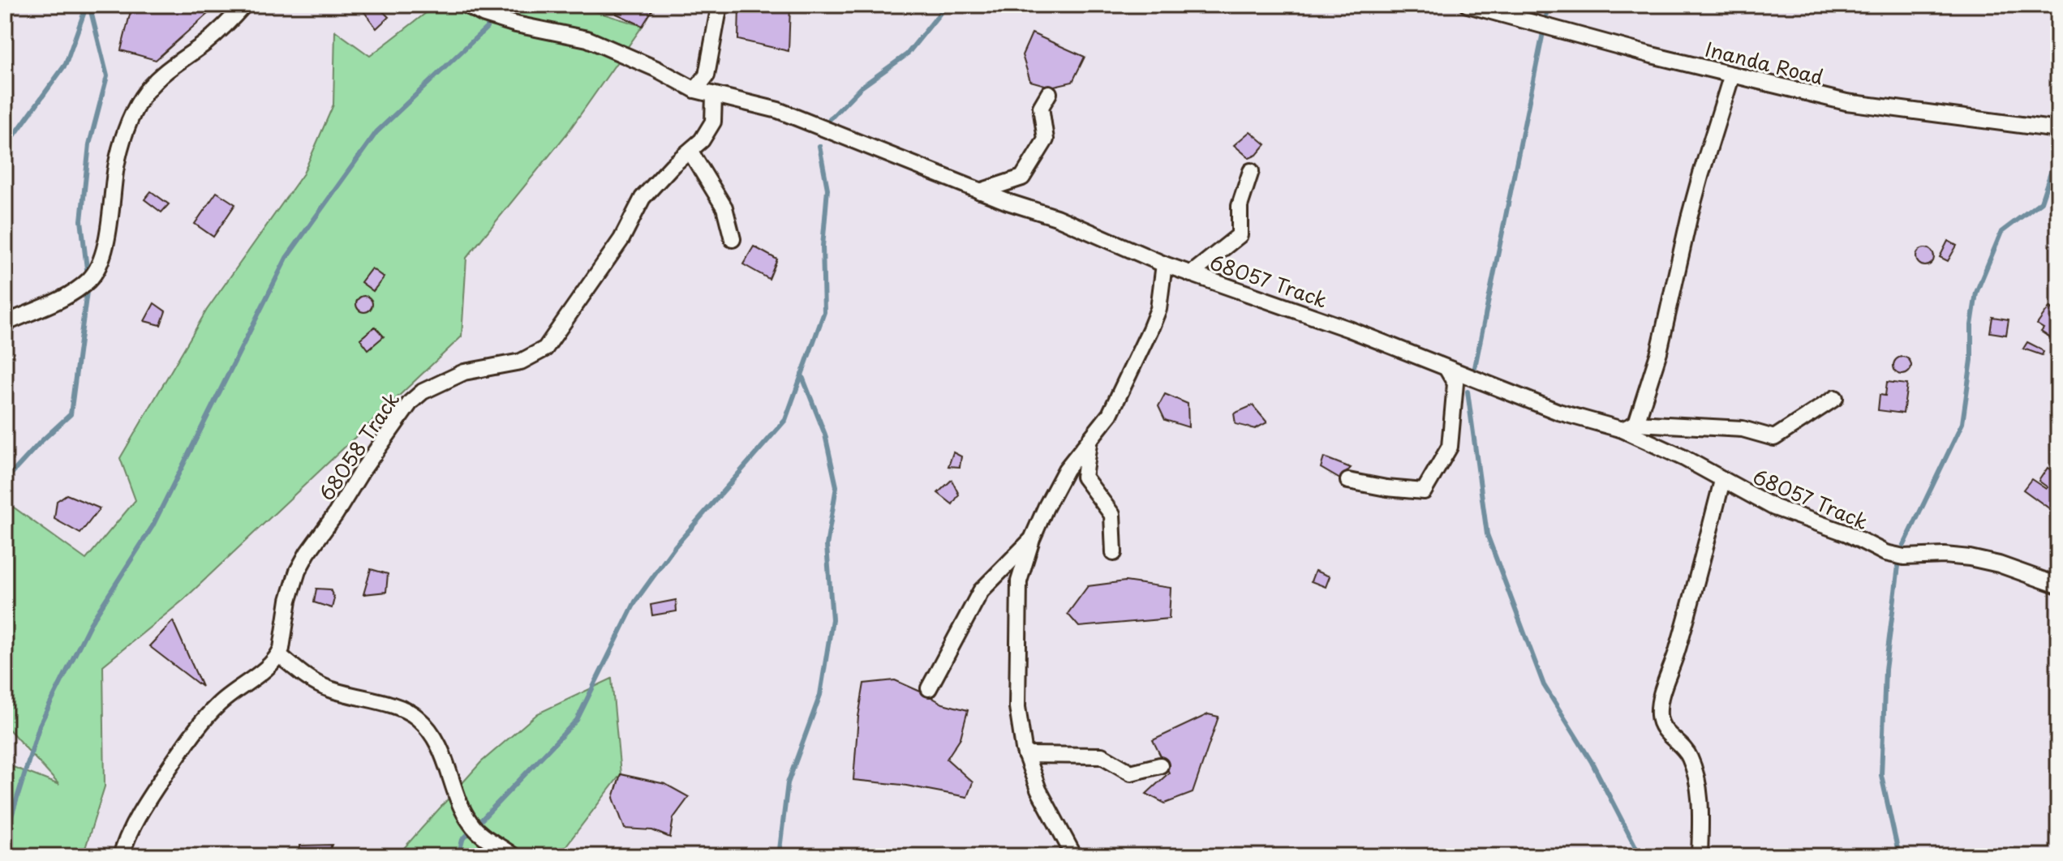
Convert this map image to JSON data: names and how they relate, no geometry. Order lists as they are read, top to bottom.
{
  "streets": {
    "street": ["Inanda Road", "68057 Track", "68058 Track"]
  },
  "crossings": [
    ["68057 Track", "68058 Track"]
  ]
}
